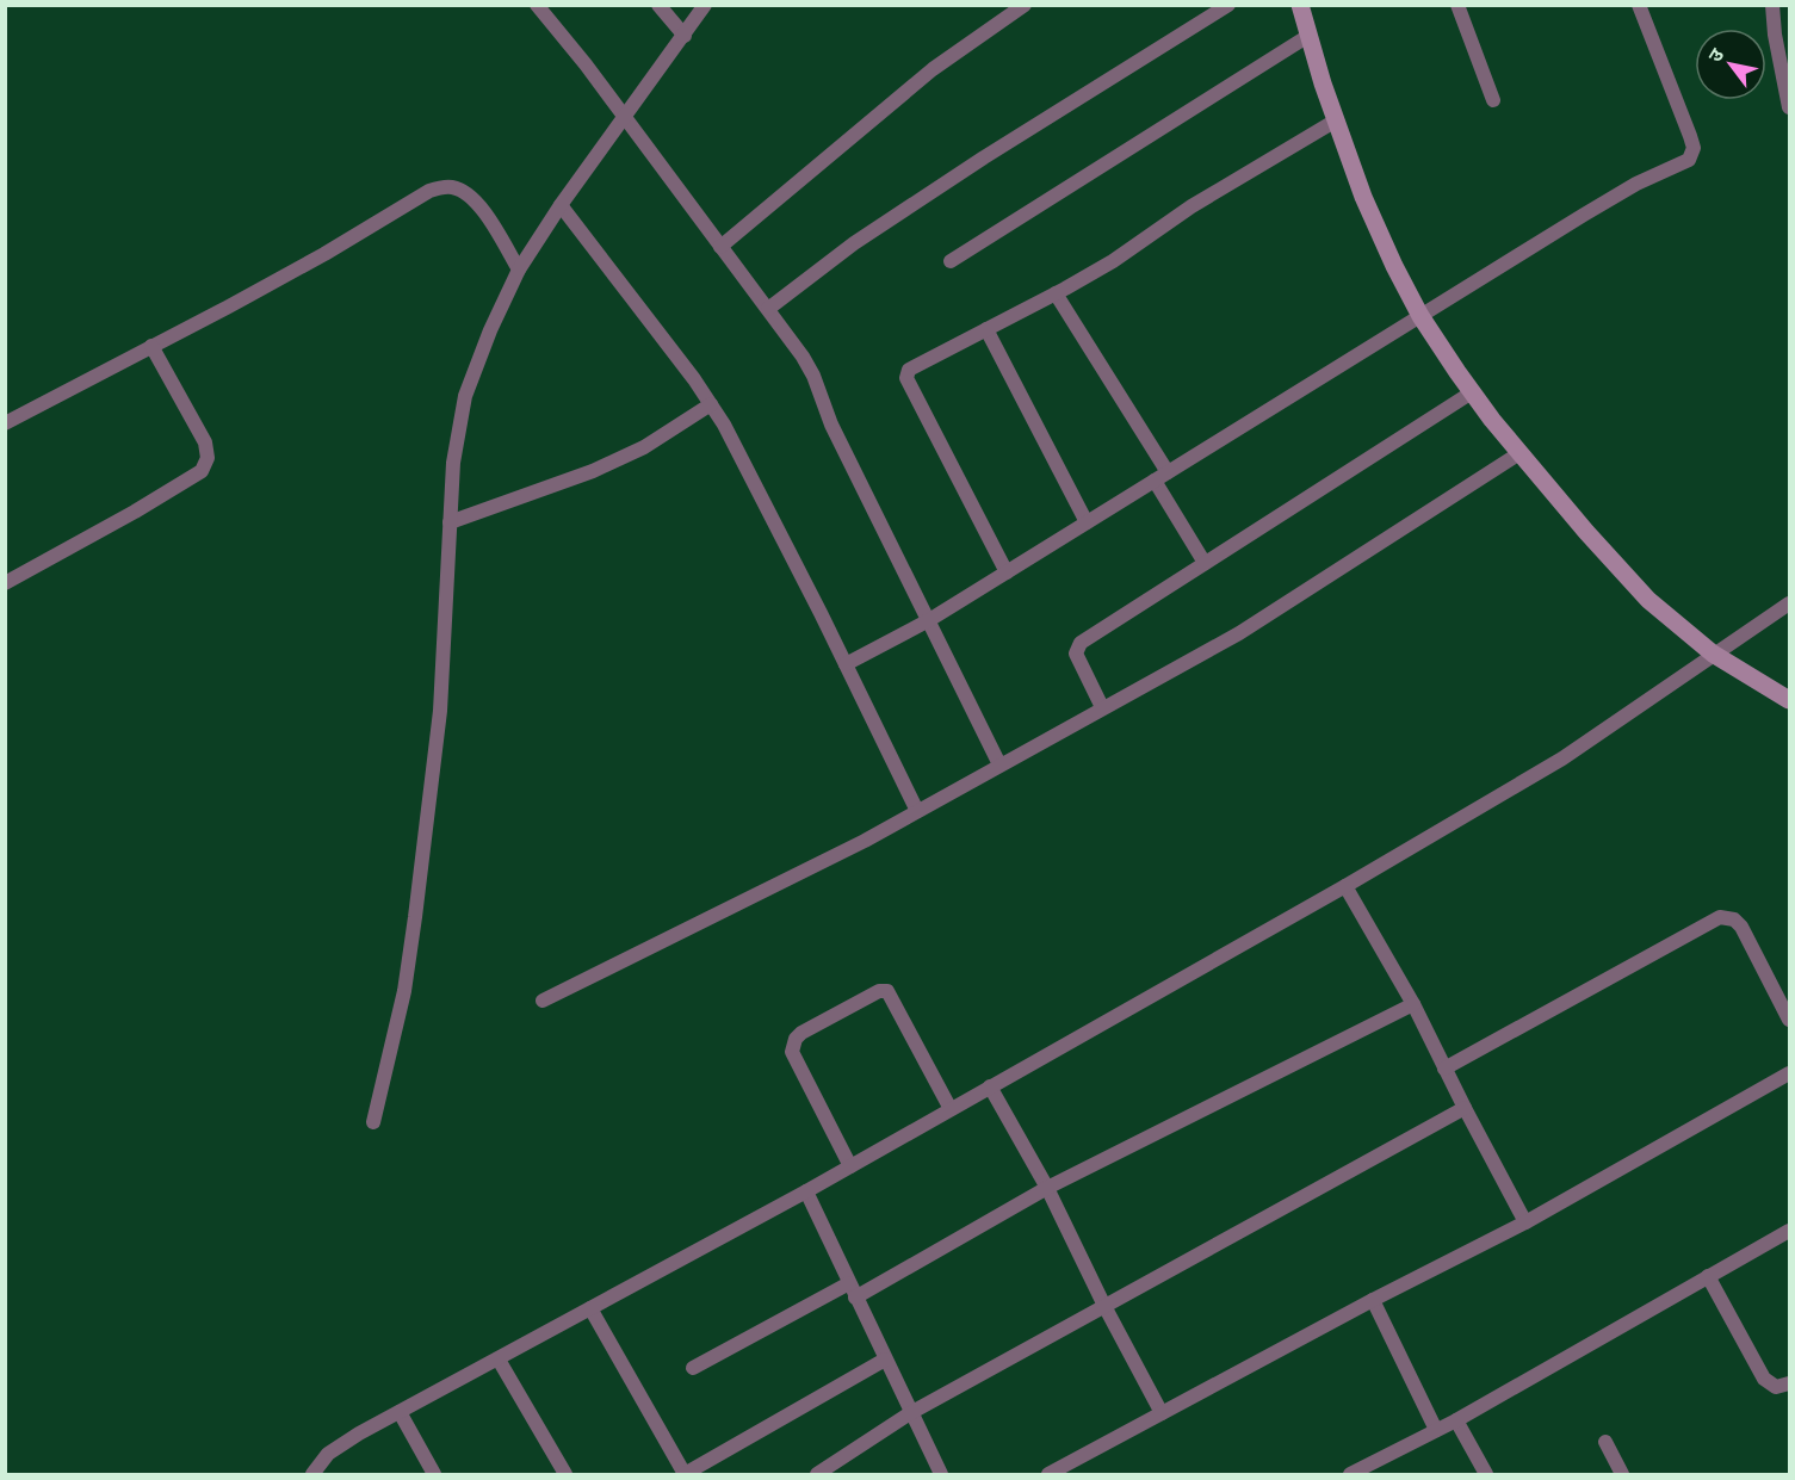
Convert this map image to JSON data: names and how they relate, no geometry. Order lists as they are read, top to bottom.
{
  "north": "top left"
}
